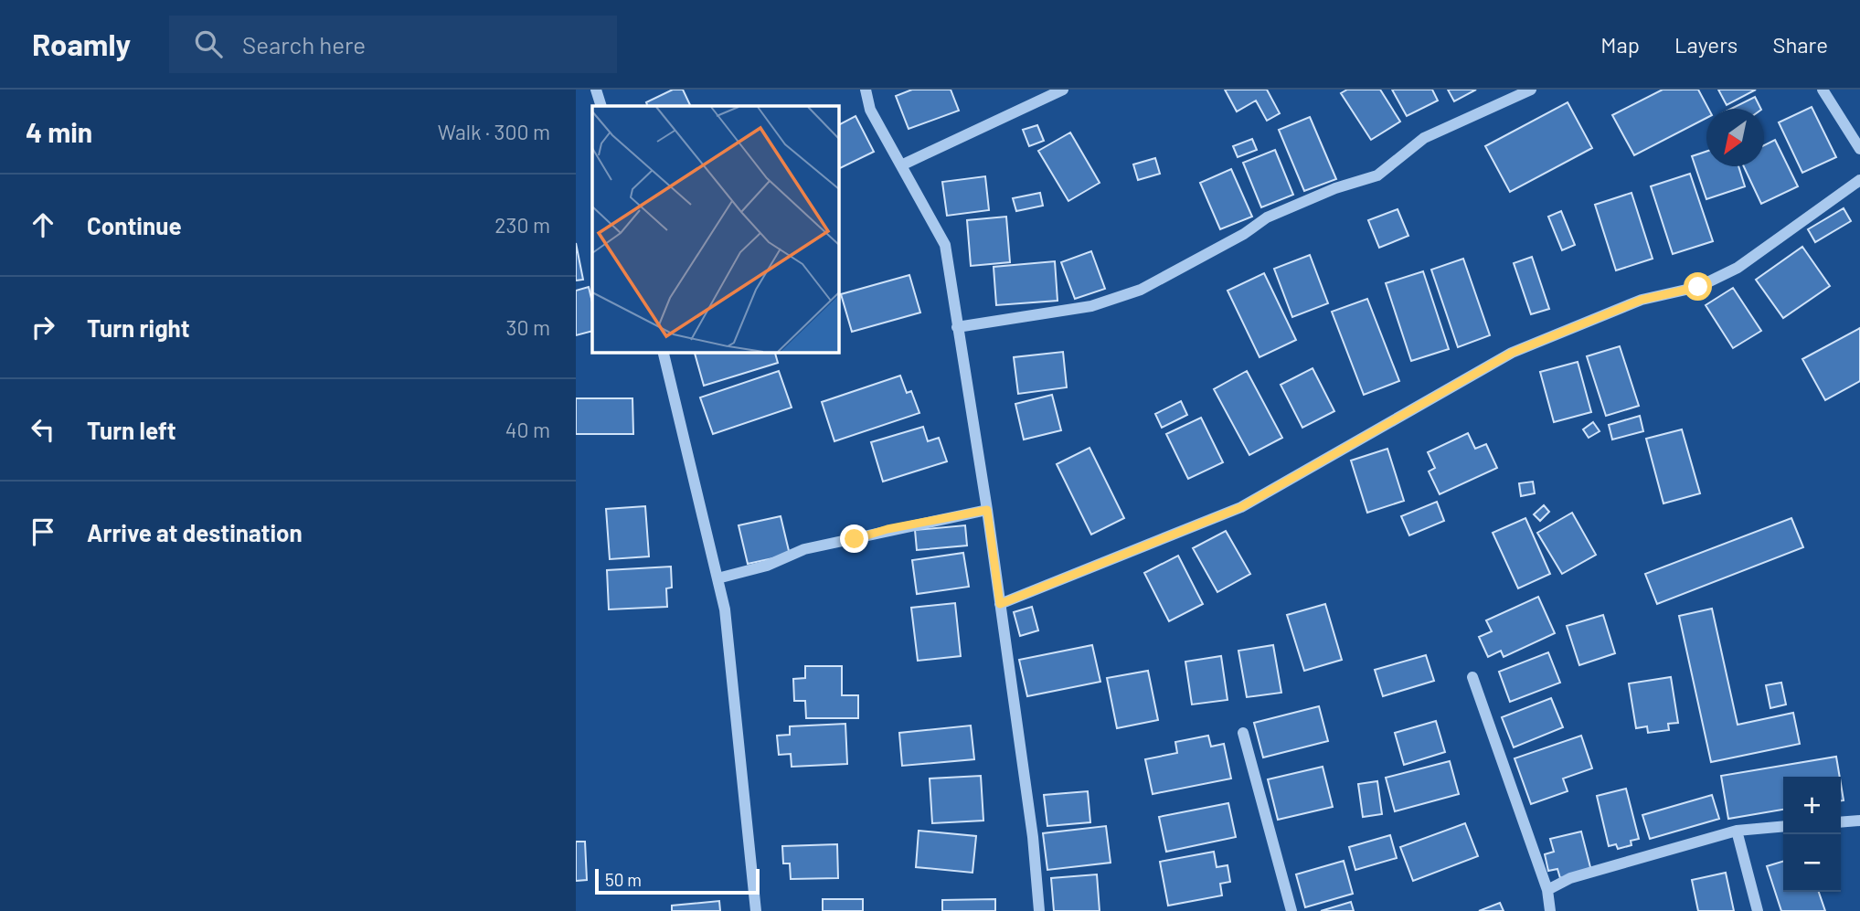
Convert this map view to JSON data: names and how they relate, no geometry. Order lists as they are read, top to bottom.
{
  "scale_bar": "50 m",
  "north": "bottom left",
  "page": {
    "header": "Roamly",
    "search": "Search here",
    "nav": ["Map", "Layers", "Share"],
    "heading": ["4 min", "Walk · 300 m"],
    "list": [
      ["Continue", "230 m"],
      ["Turn right", "30 m"],
      ["Turn left", "40 m"],
      "Arrive at destination"
    ],
    "map_buttons": ["+", "−"],
    "scale": "50 m"
  }
}
